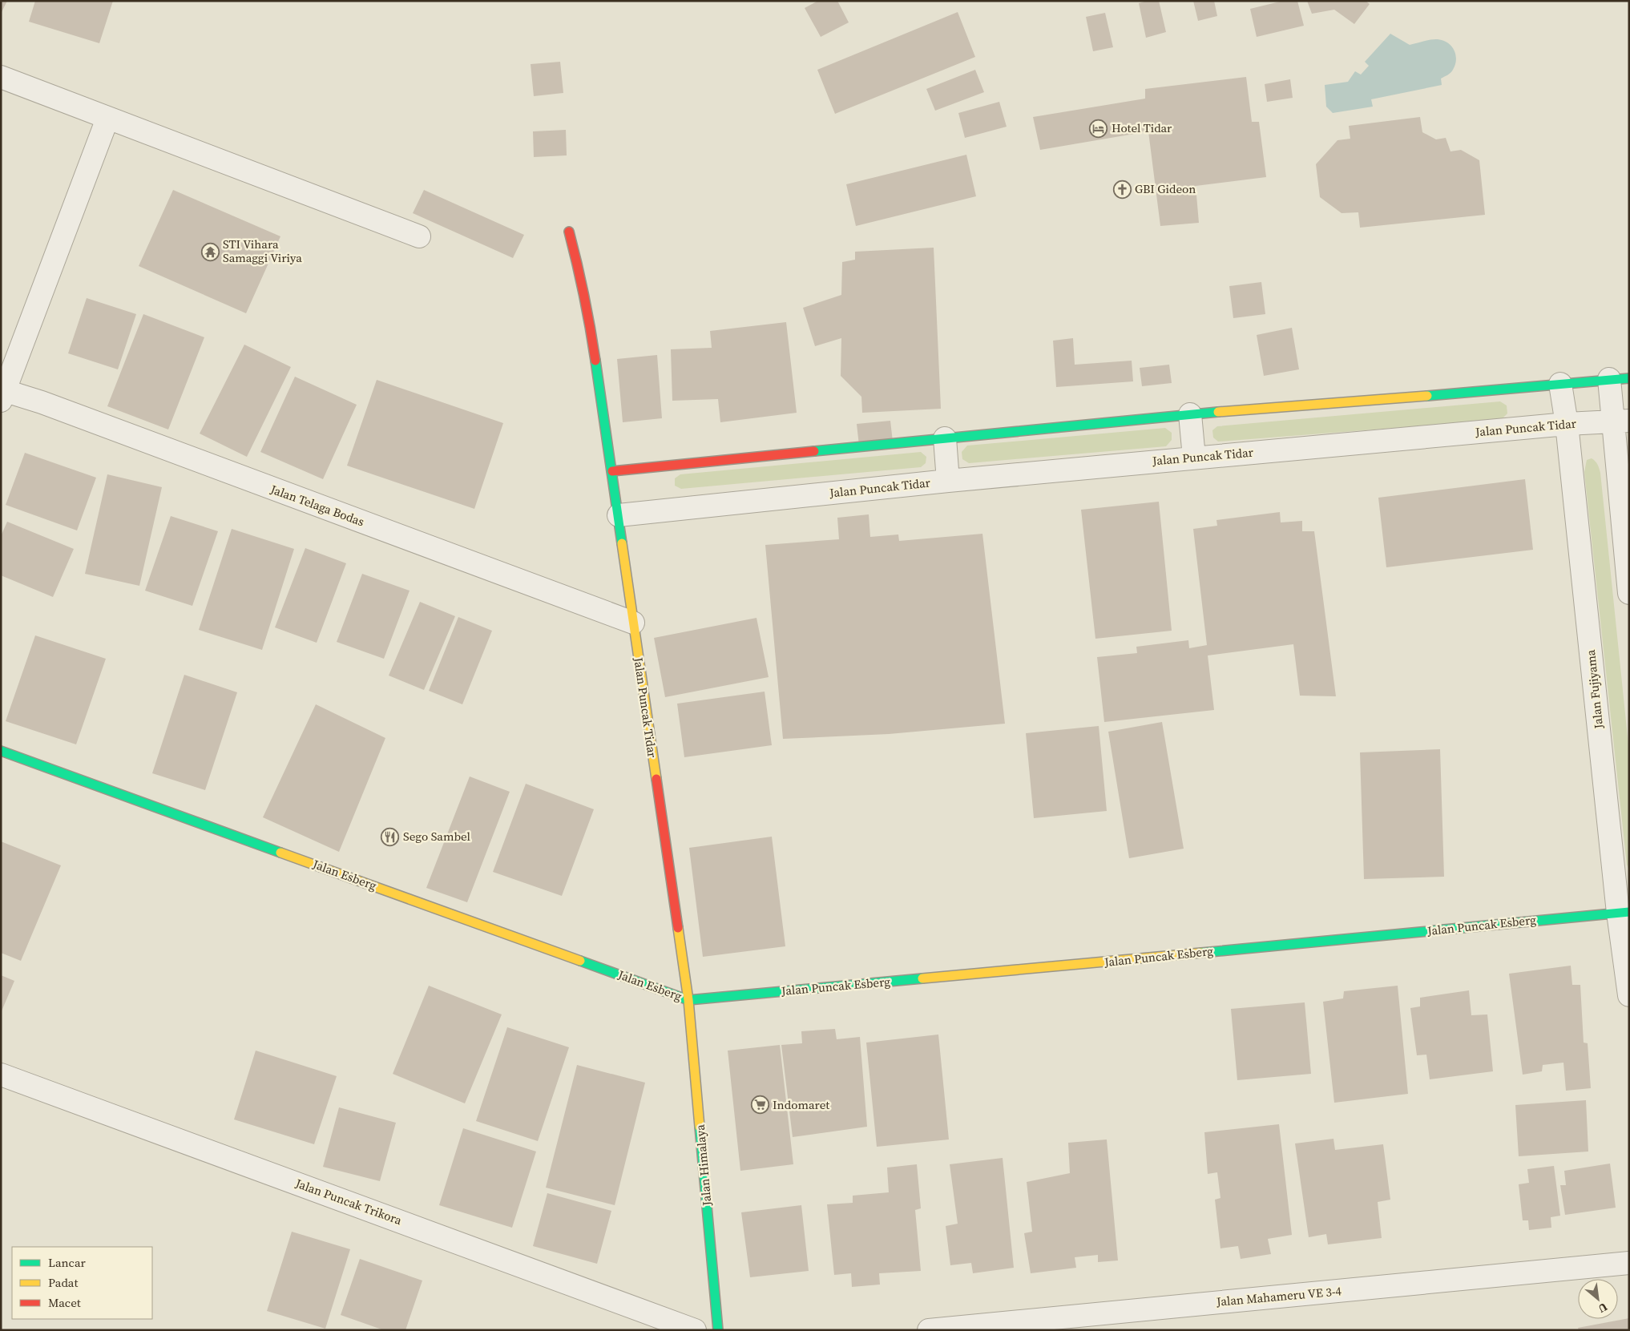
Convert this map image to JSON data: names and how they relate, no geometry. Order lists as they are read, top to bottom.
{
  "streets": {
    "street": [
      "Jalan Puncak Tidar",
      "Jalan Telaga Bodas",
      "Jalan Fujiyama",
      "Jalan Esberg",
      "Jalan Puncak Esberg",
      "Jalan Himalaya",
      "Jalan Puncak Trikora",
      "Jalan Mahameru VE 3-4"
    ]
  },
  "crossings": [
    ["Jalan Puncak Tidar", "Jalan Telaga Bodas"],
    ["Jalan Puncak Tidar", "Jalan Fujiyama"],
    ["Jalan Puncak Tidar", "Jalan Esberg"],
    ["Jalan Puncak Tidar", "Jalan Puncak Esberg"],
    ["Jalan Puncak Tidar", "Jalan Himalaya"],
    ["Jalan Fujiyama", "Jalan Puncak Esberg"],
    ["Jalan Esberg", "Jalan Puncak Esberg"],
    ["Jalan Esberg", "Jalan Himalaya"],
    ["Jalan Puncak Esberg", "Jalan Himalaya"]
  ],
  "places": {
    "hotel": ["Hotel Tidar"],
    "church": ["GBI Gideon"],
    "temple": ["STI Vihara Samaggi Viriya"],
    "restaurant": ["Sego Sambel"],
    "supermarket": ["Indomaret"]
  },
  "legend": ["Lancar", "Padat", "Macet"],
  "north": "bottom right"
}
